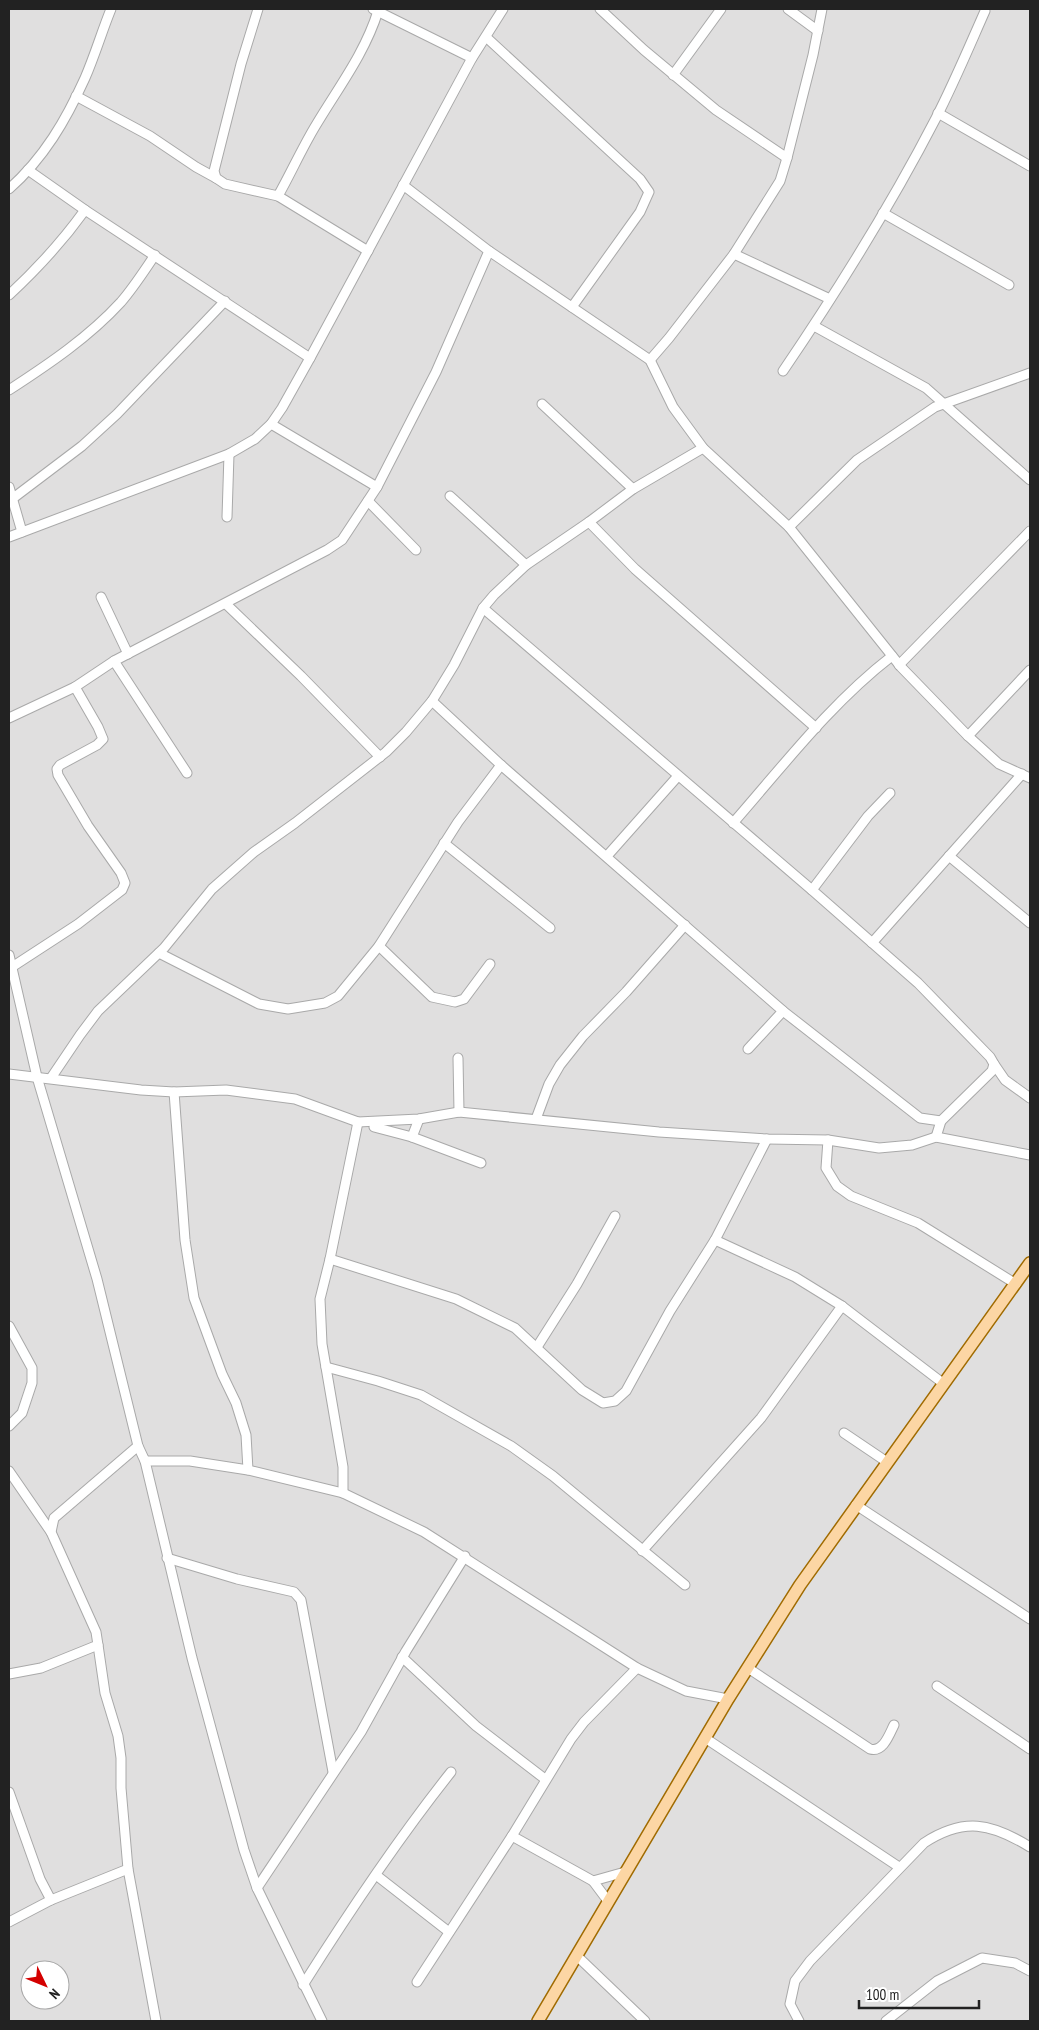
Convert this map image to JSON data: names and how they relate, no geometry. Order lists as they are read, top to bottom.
{
  "scale_bar": "100 m",
  "north": "bottom right"
}
